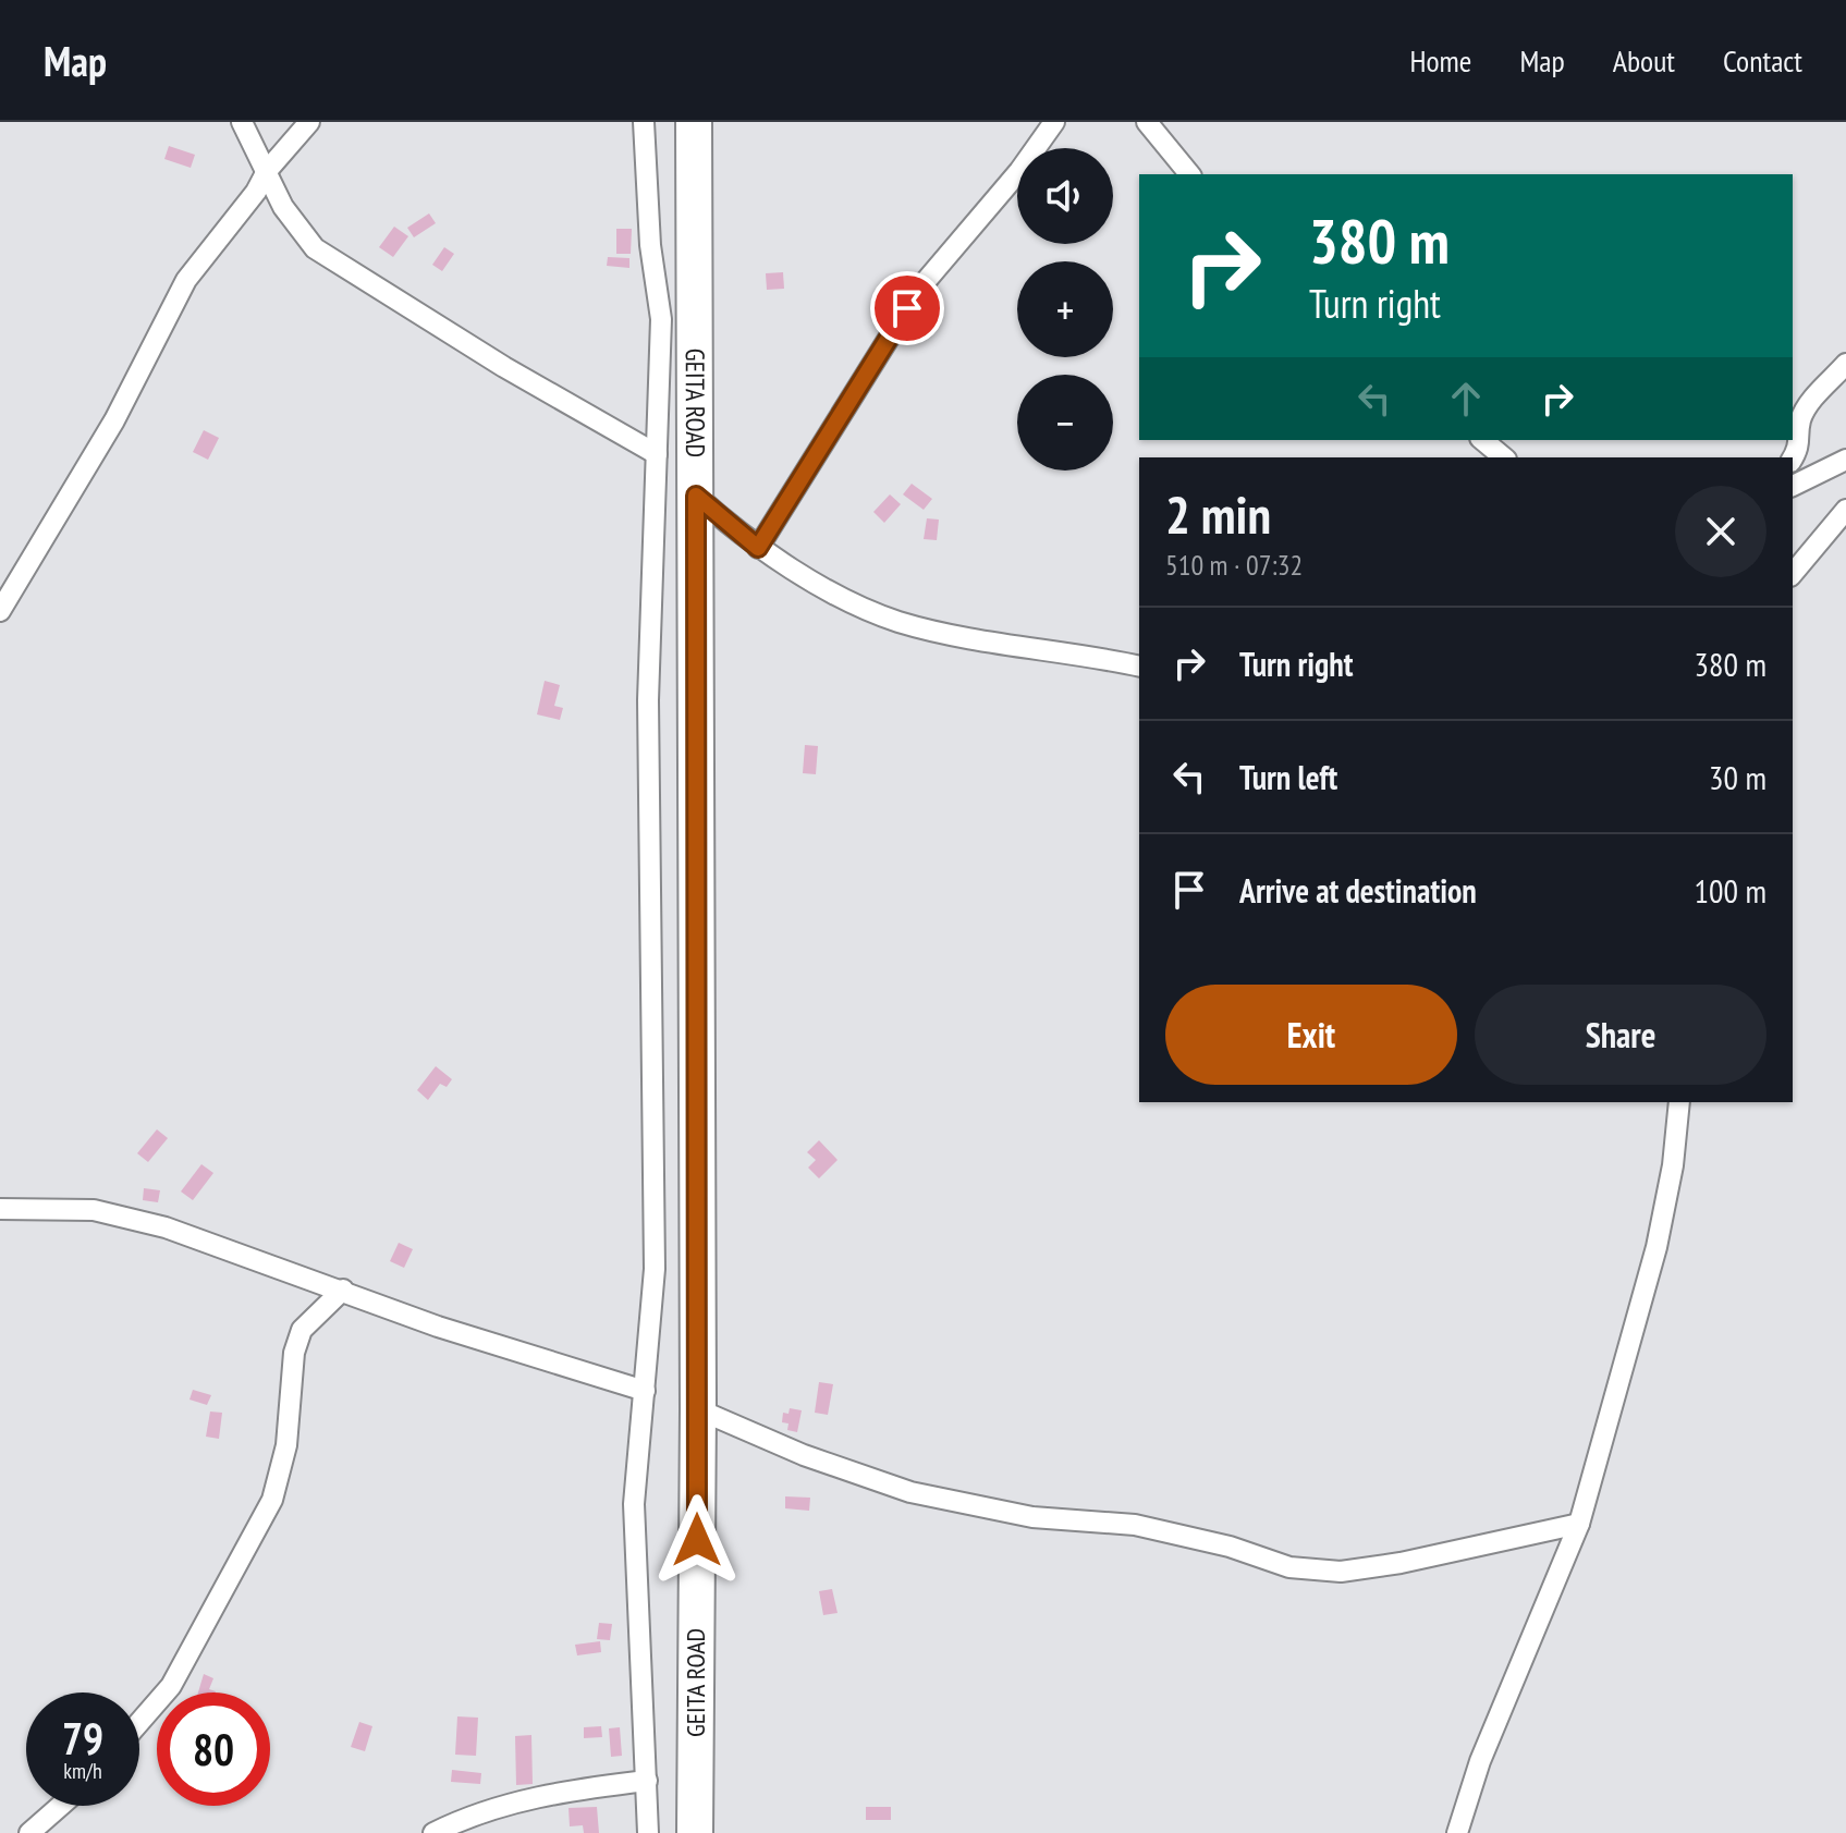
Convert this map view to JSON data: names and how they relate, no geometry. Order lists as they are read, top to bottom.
{
  "streets": {
    "highway": ["GEITA ROAD"]
  },
  "page": {
    "header": "Map",
    "nav": [
      "Home",
      "Map",
      "About",
      "Contact"
    ],
    "map_buttons": ["+", "−"],
    "turn": ["380 m", "Turn right"],
    "heading": ["2 min", "510 m · 07:32"],
    "list": [
      {
        "name": "Turn right",
        "value": "380 m"
      },
      {
        "name": "Turn left",
        "value": "30 m"
      },
      {
        "name": "Arrive at destination",
        "value": "100 m"
      }
    ],
    "buttons": ["Exit", "Share"],
    "speed": "79 km/h",
    "limit": "80"
  }
}
